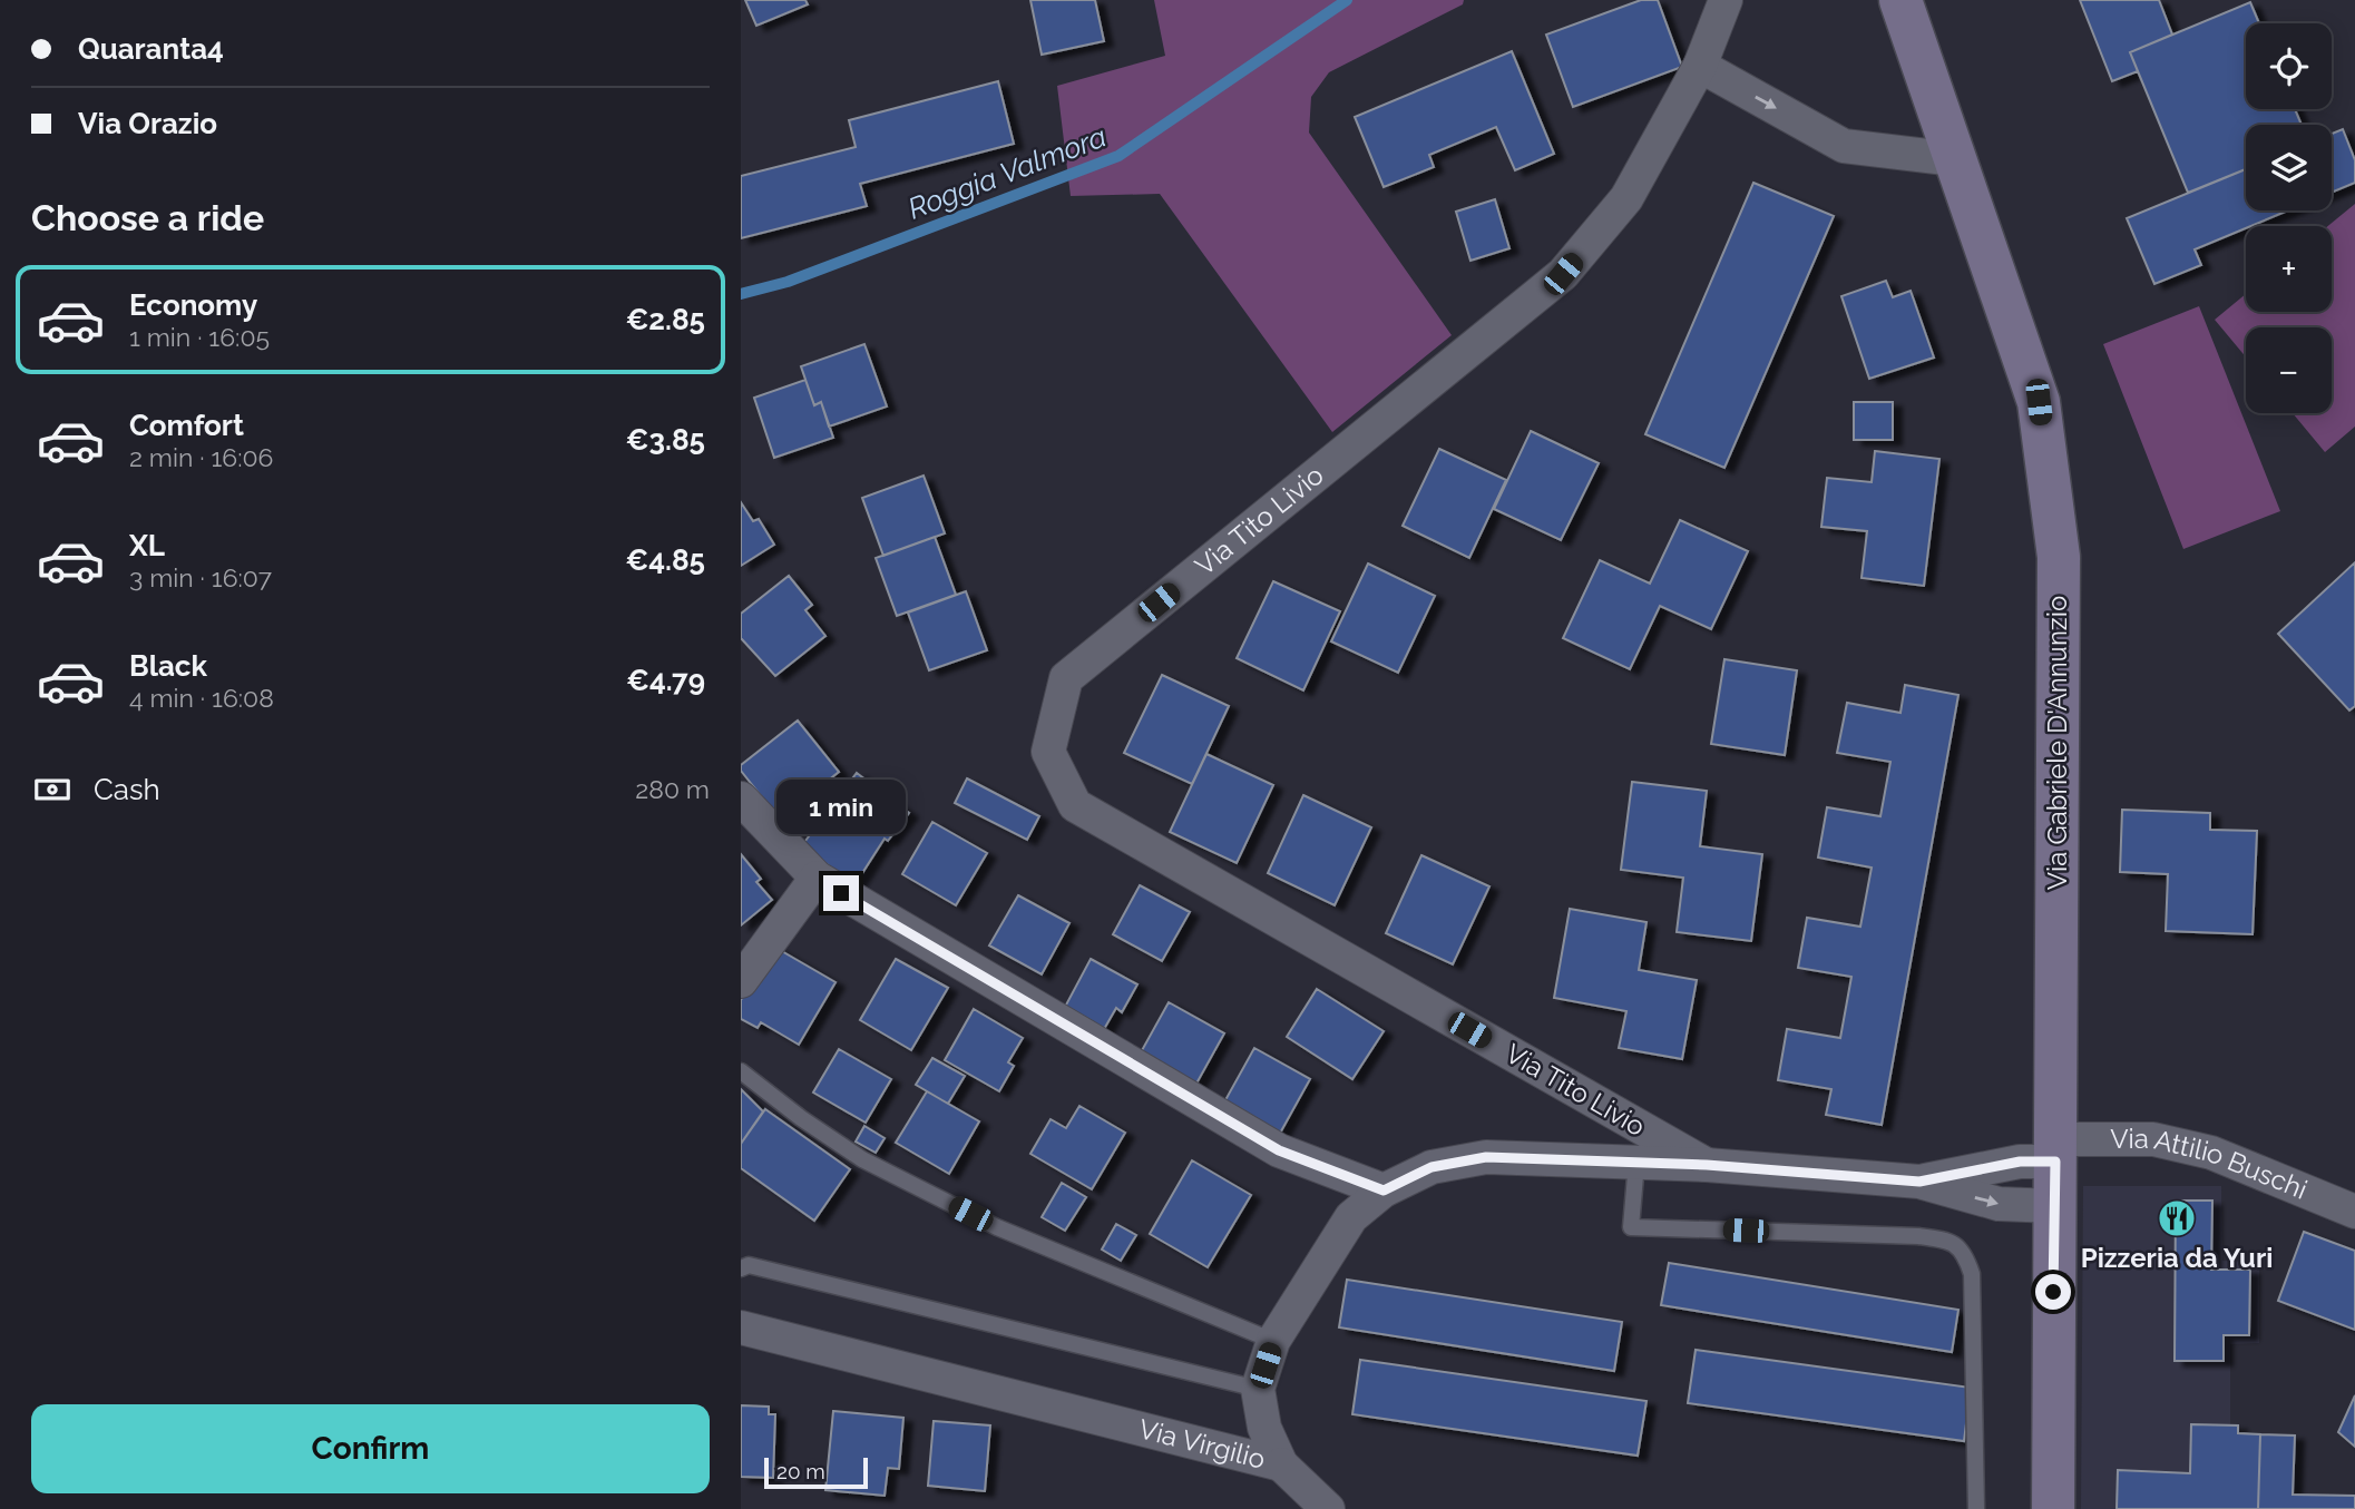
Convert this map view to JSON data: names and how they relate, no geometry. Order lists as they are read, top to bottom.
{
  "streets": {
    "main road": ["Via Gabriele D'Annunzio"],
    "street": ["Via Tito Livio", "Via Attilio Buschi", "Via Virgilio"]
  },
  "crossings": [
    ["Via Tito Livio", "Via Virgilio"],
    ["Via Gabriele D'Annunzio", "Via Attilio Buschi"],
    ["Via Gabriele D'Annunzio", "Via Virgilio"],
    ["Via Attilio Buschi", "Via Virgilio"]
  ],
  "water": ["Roggia Valmora"],
  "places": {
    "restaurant": ["Pizzeria da Yuri"]
  },
  "scale_bar": "20 m",
  "page": {
    "banner": ["Quaranta4", "Via Orazio"],
    "map_buttons": ["+", "−"],
    "heading": "Choose a ride",
    "list": [
      {
        "name": "Economy",
        "note": "1 min · 16:05",
        "value": "€2.85"
      },
      {
        "name": "Comfort",
        "note": "2 min · 16:06",
        "value": "€3.85"
      },
      {
        "name": "XL",
        "note": "3 min · 16:07",
        "value": "€4.85"
      },
      {
        "name": "Black",
        "note": "4 min · 16:08",
        "value": "€4.79"
      }
    ],
    "pay": ["Cash", "280 m"],
    "bubble": "1 min",
    "buttons": "Confirm",
    "scale": "20 m"
  }
}
